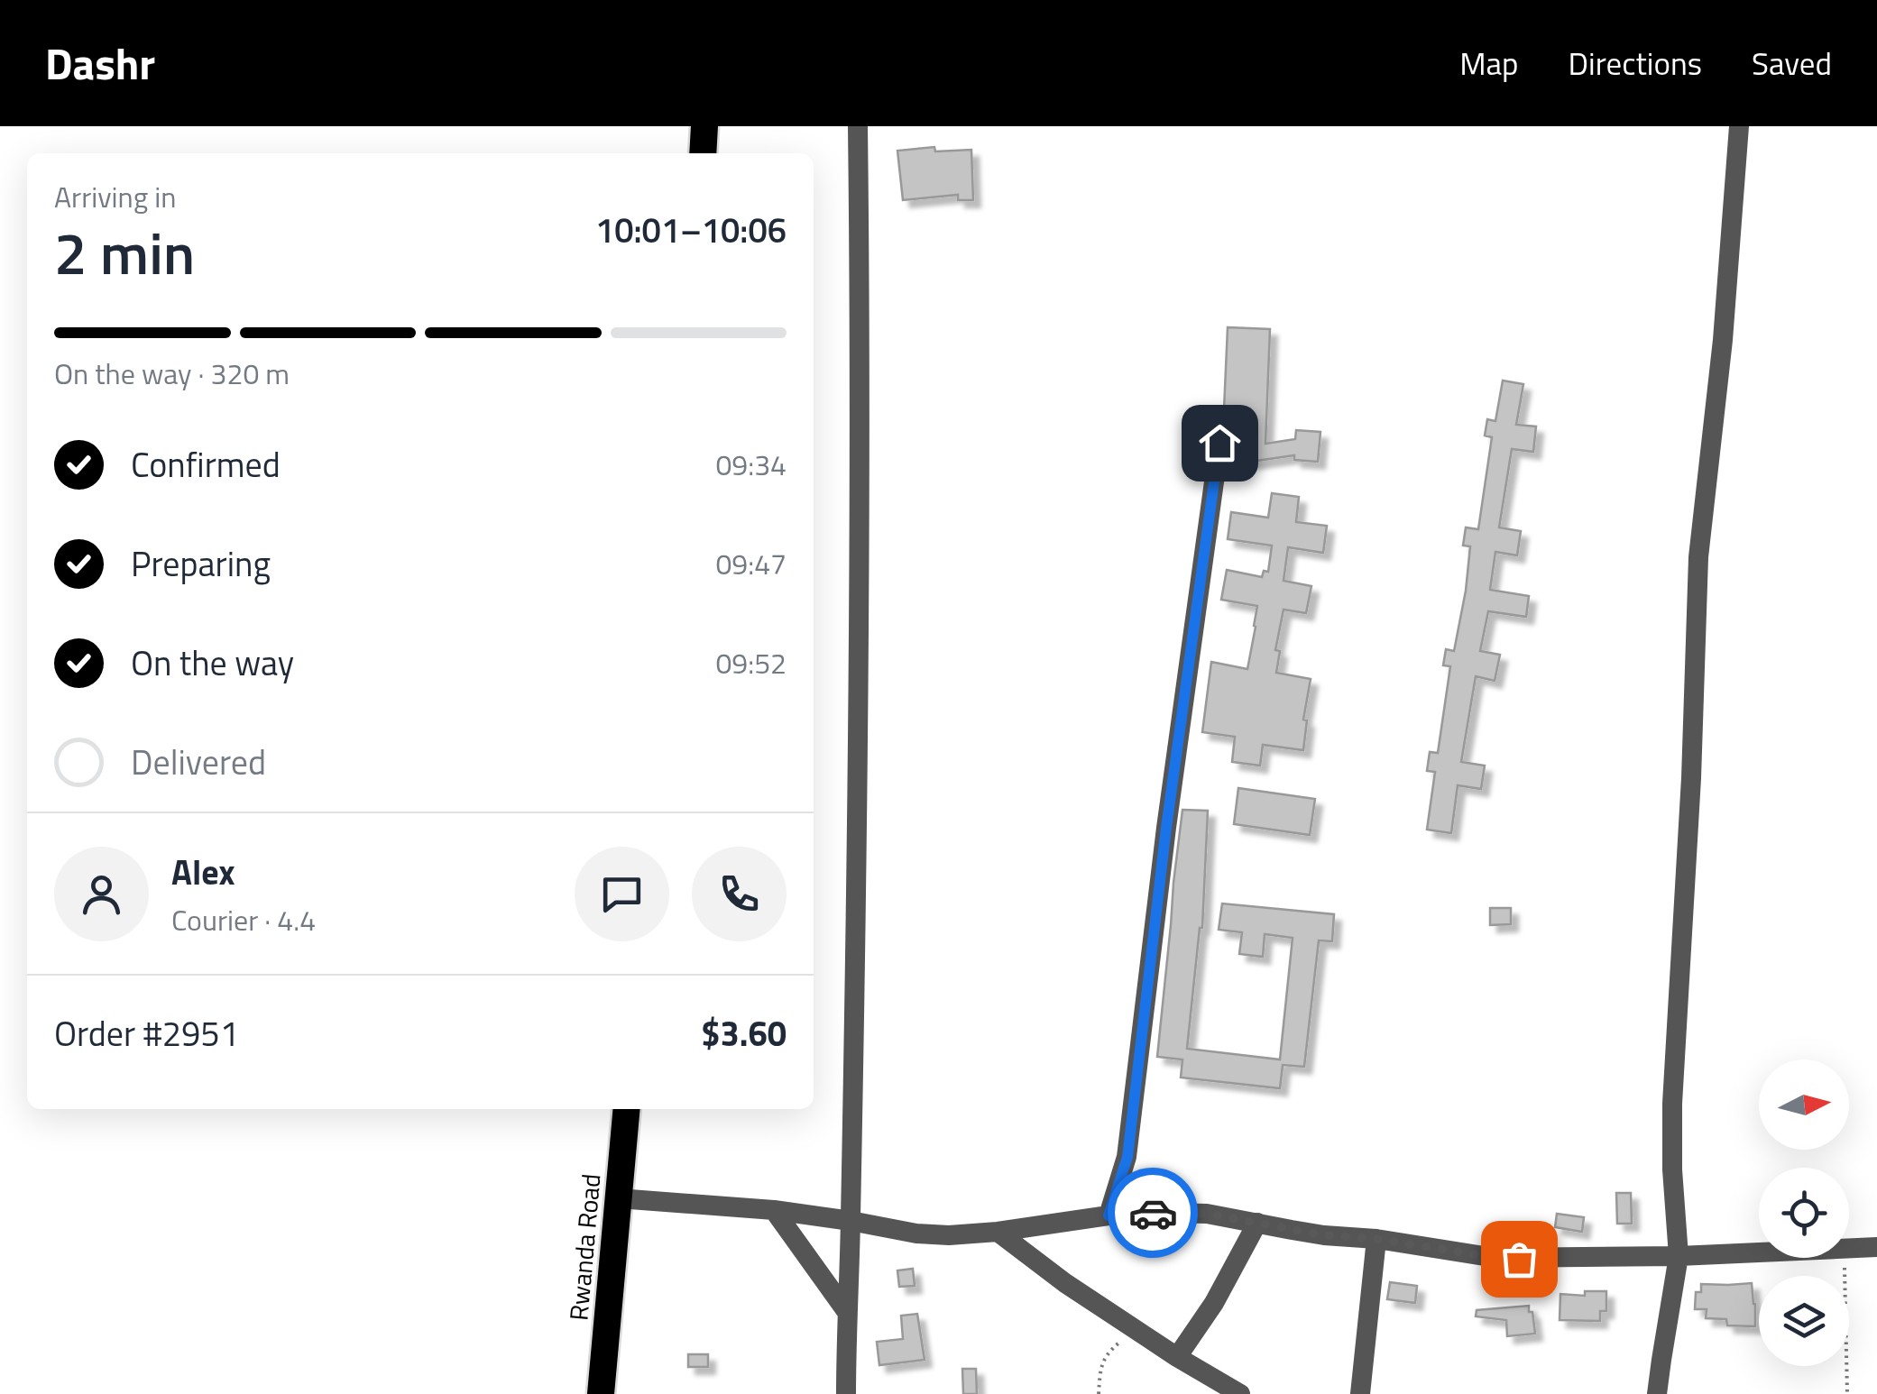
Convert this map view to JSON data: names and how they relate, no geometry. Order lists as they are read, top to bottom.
{
  "streets": {
    "highway": ["Rwanda Road"]
  },
  "north": "right",
  "page": {
    "header": "Dashr",
    "nav": ["Map", "Directions", "Saved"],
    "heading": ["2 min", "Arriving in", "10:01–10:06"],
    "panel": [
      "Alex",
      "Courier · 4.4",
      "Order #2951",
      "$3.60"
    ],
    "bar": "On the way · 320 m",
    "list": [
      ["Confirmed", "09:34"],
      ["Preparing", "09:47"],
      ["On the way", "09:52"],
      "Delivered"
    ]
  }
}
